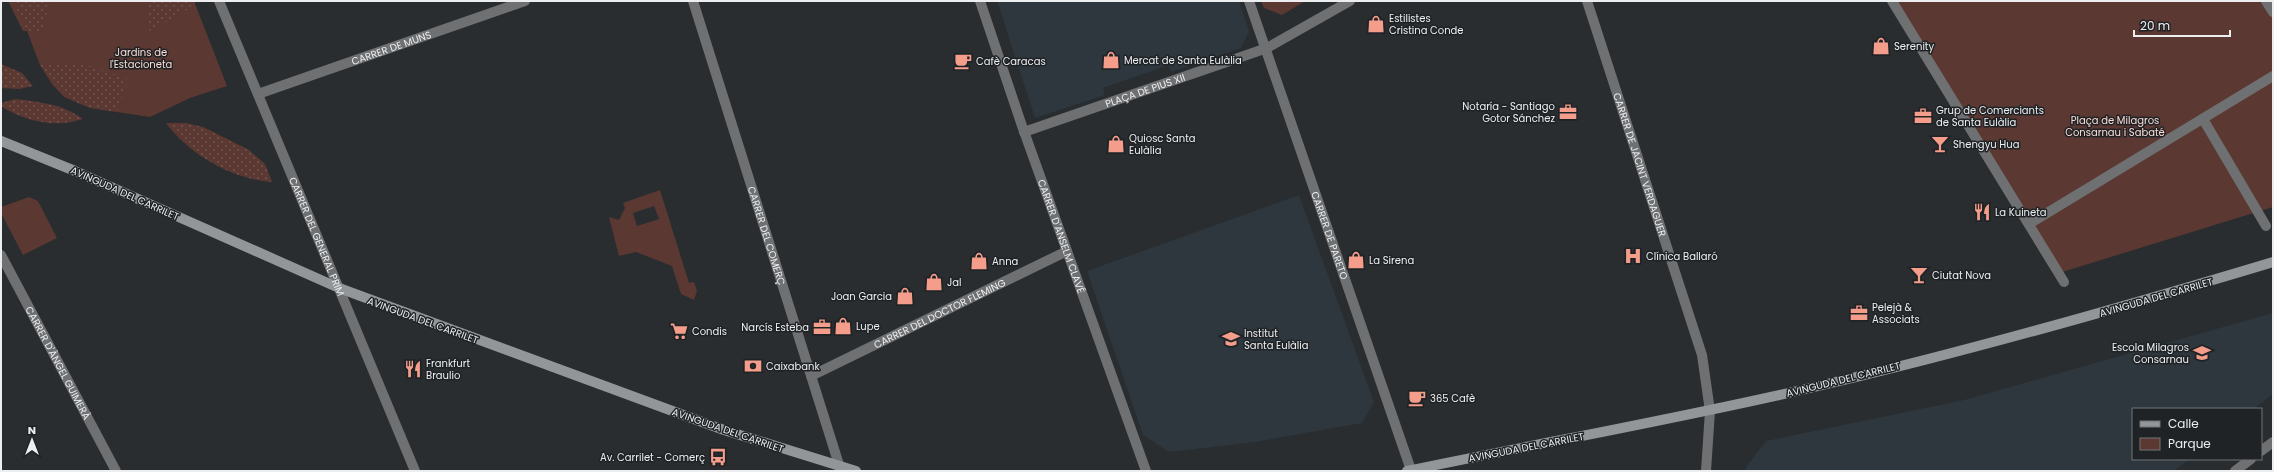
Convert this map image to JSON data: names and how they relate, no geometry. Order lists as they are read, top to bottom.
{
  "streets": {
    "street": [
      "CARRER DE MUNS",
      "PLAÇA DE PIUS XII",
      "CARRER DE JACINT VERDAGUER",
      "AVINGUDA DEL CARRILET",
      "CARRER DE PARETO",
      "CARRER DEL GENERAL PRIM",
      "CARRER DEL COMERÇ",
      "CARRER D'ANSELM CLAVÉ",
      "CARRER DEL DOCTOR FLEMING",
      "CARRER D'ÀNGEL GUIMERÀ"
    ]
  },
  "crossings": [
    ["CARRER DE MUNS", "CARRER DEL GENERAL PRIM"],
    ["PLAÇA DE PIUS XII", "CARRER DE PARETO"],
    ["PLAÇA DE PIUS XII", "CARRER D'ANSELM CLAVÉ"],
    ["CARRER DE JACINT VERDAGUER", "AVINGUDA DEL CARRILET"],
    ["AVINGUDA DEL CARRILET", "CARRER DE PARETO"],
    ["AVINGUDA DEL CARRILET", "CARRER DEL GENERAL PRIM"],
    ["AVINGUDA DEL CARRILET", "CARRER DEL COMERÇ"],
    ["CARRER DEL COMERÇ", "CARRER DEL DOCTOR FLEMING"],
    ["CARRER D'ANSELM CLAVÉ", "CARRER DEL DOCTOR FLEMING"]
  ],
  "parks": ["Jardins de l'Estacioneta", "Plaça de Milagros Consarnau i Sabaté"],
  "places": {
    "shop": [
      "Estilistes Cristina Conde",
      "Serenity",
      "Mercat de Santa Eulàlia",
      "Quiosc Santa Eulàlia",
      "La Sirena",
      "Anna",
      "Jal",
      "Joan Garcia",
      "Lupe"
    ],
    "cafe": ["Cafè Caracas", "365 Cafè"],
    "office": [
      "Notaría - Santiago Gotor Sánchez",
      "Grup de Comerciants de Santa Eulàlia",
      "Pelejà & Associats",
      "Narcís Esteba"
    ],
    "bar": ["Shengyu Hua", "Ciutat Nova"],
    "restaurant": ["La Kuineta", "Frankfurt Braulio"],
    "hospital": ["Clínica Ballaró"],
    "supermarket": ["Condis"],
    "school or university": ["Institut Santa Eulàlia", "Escola Milagros Consarnau"],
    "bank": ["Caixabank"],
    "bus stop": ["Av. Carrilet - Comerç"]
  },
  "legend": ["Calle", "Parque"],
  "scale_bar": "20 m",
  "north": "top"
}
